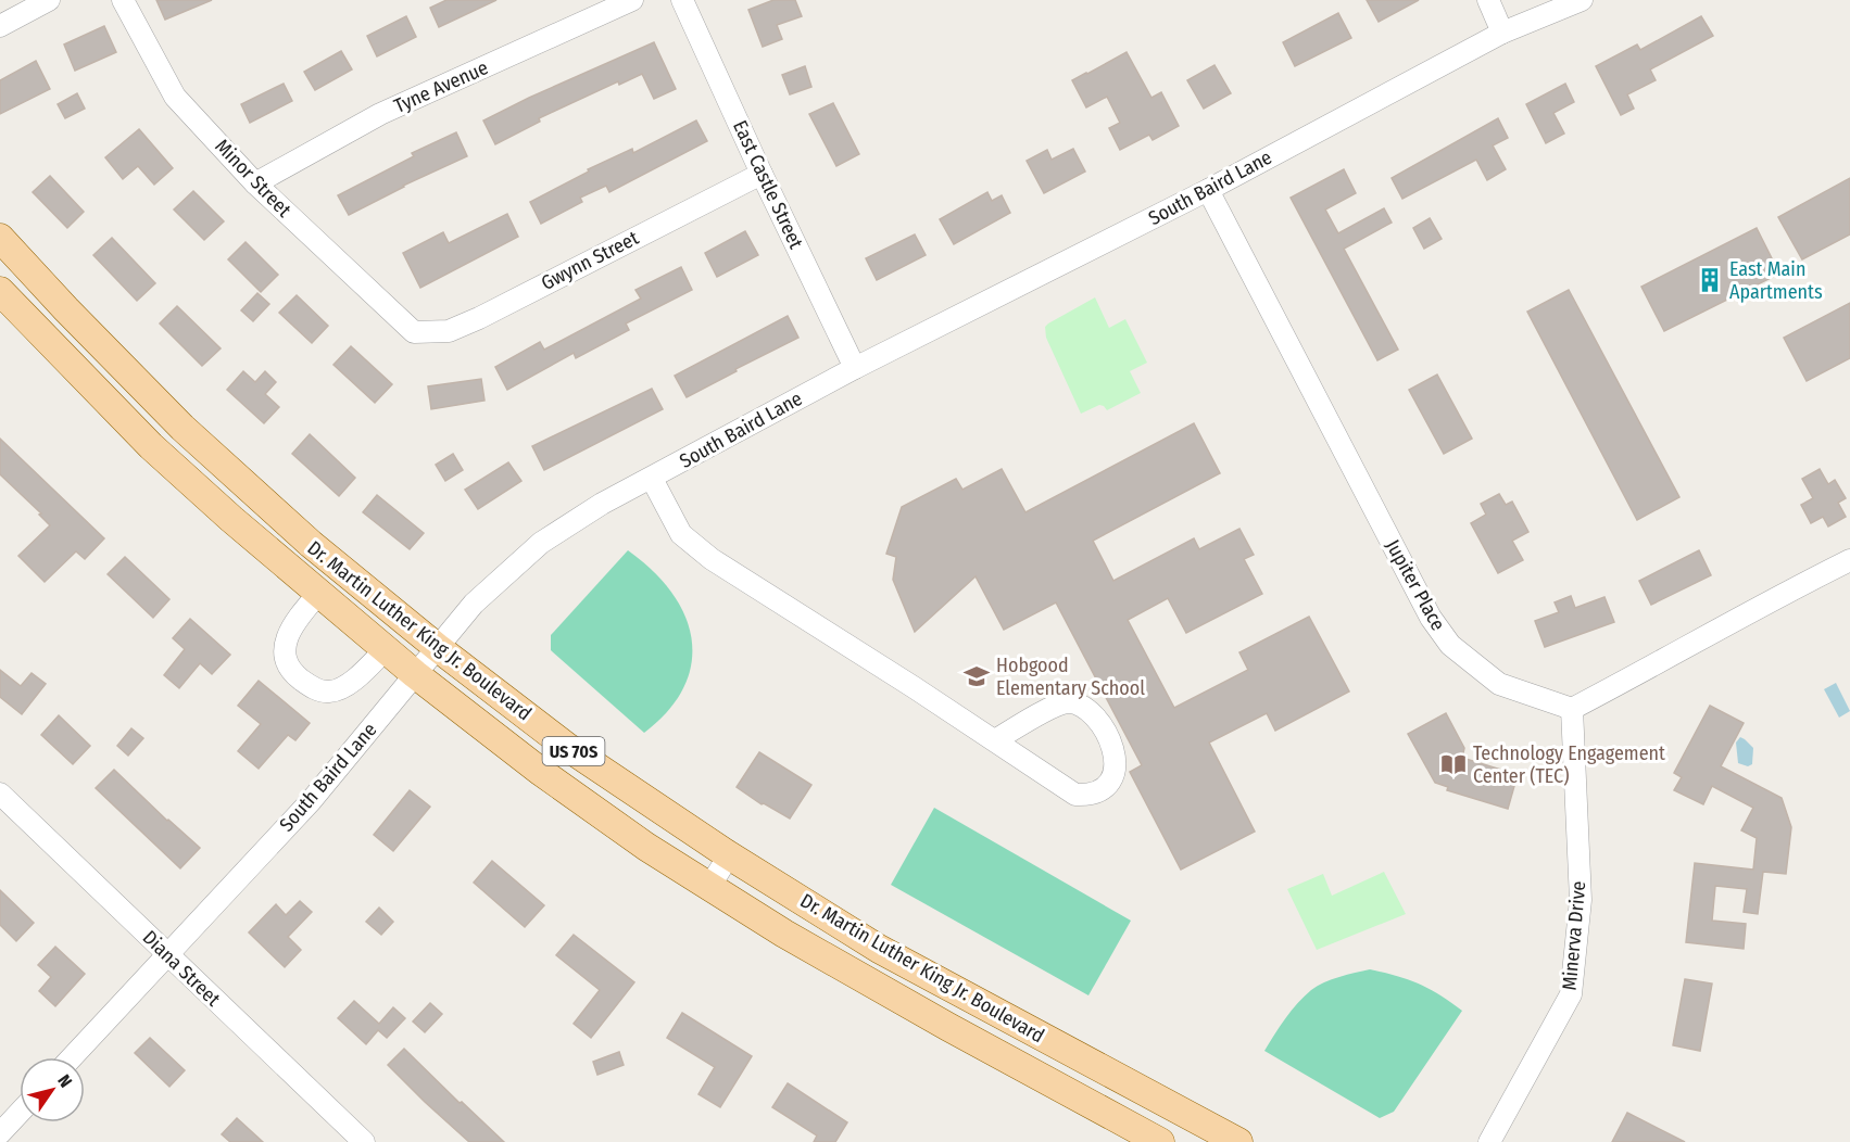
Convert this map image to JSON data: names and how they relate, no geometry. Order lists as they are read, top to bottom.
{
  "streets": {
    "main road": ["Dr. Martin Luther King Jr. Boulevard", "US 70S"],
    "street": [
      "Tyne Avenue",
      "Minor Street",
      "East Castle Street",
      "South Baird Lane",
      "Gwynn Street",
      "Jupiter Place",
      "Minerva Drive",
      "Diana Street"
    ]
  },
  "crossings": [
    ["Tyne Avenue", "Minor Street"],
    ["Minor Street", "Gwynn Street"],
    ["East Castle Street", "South Baird Lane"],
    ["East Castle Street", "Gwynn Street"],
    ["South Baird Lane", "Jupiter Place"],
    ["South Baird Lane", "Dr. Martin Luther King Jr. Boulevard"],
    ["South Baird Lane", "Diana Street"],
    ["Jupiter Place", "Minerva Drive"]
  ],
  "places": {
    "building": ["East Main Apartments"],
    "school or university": ["Hobgood Elementary School"],
    "library": ["Technology Engagement Center (TEC)"]
  },
  "north": "top right"
}
